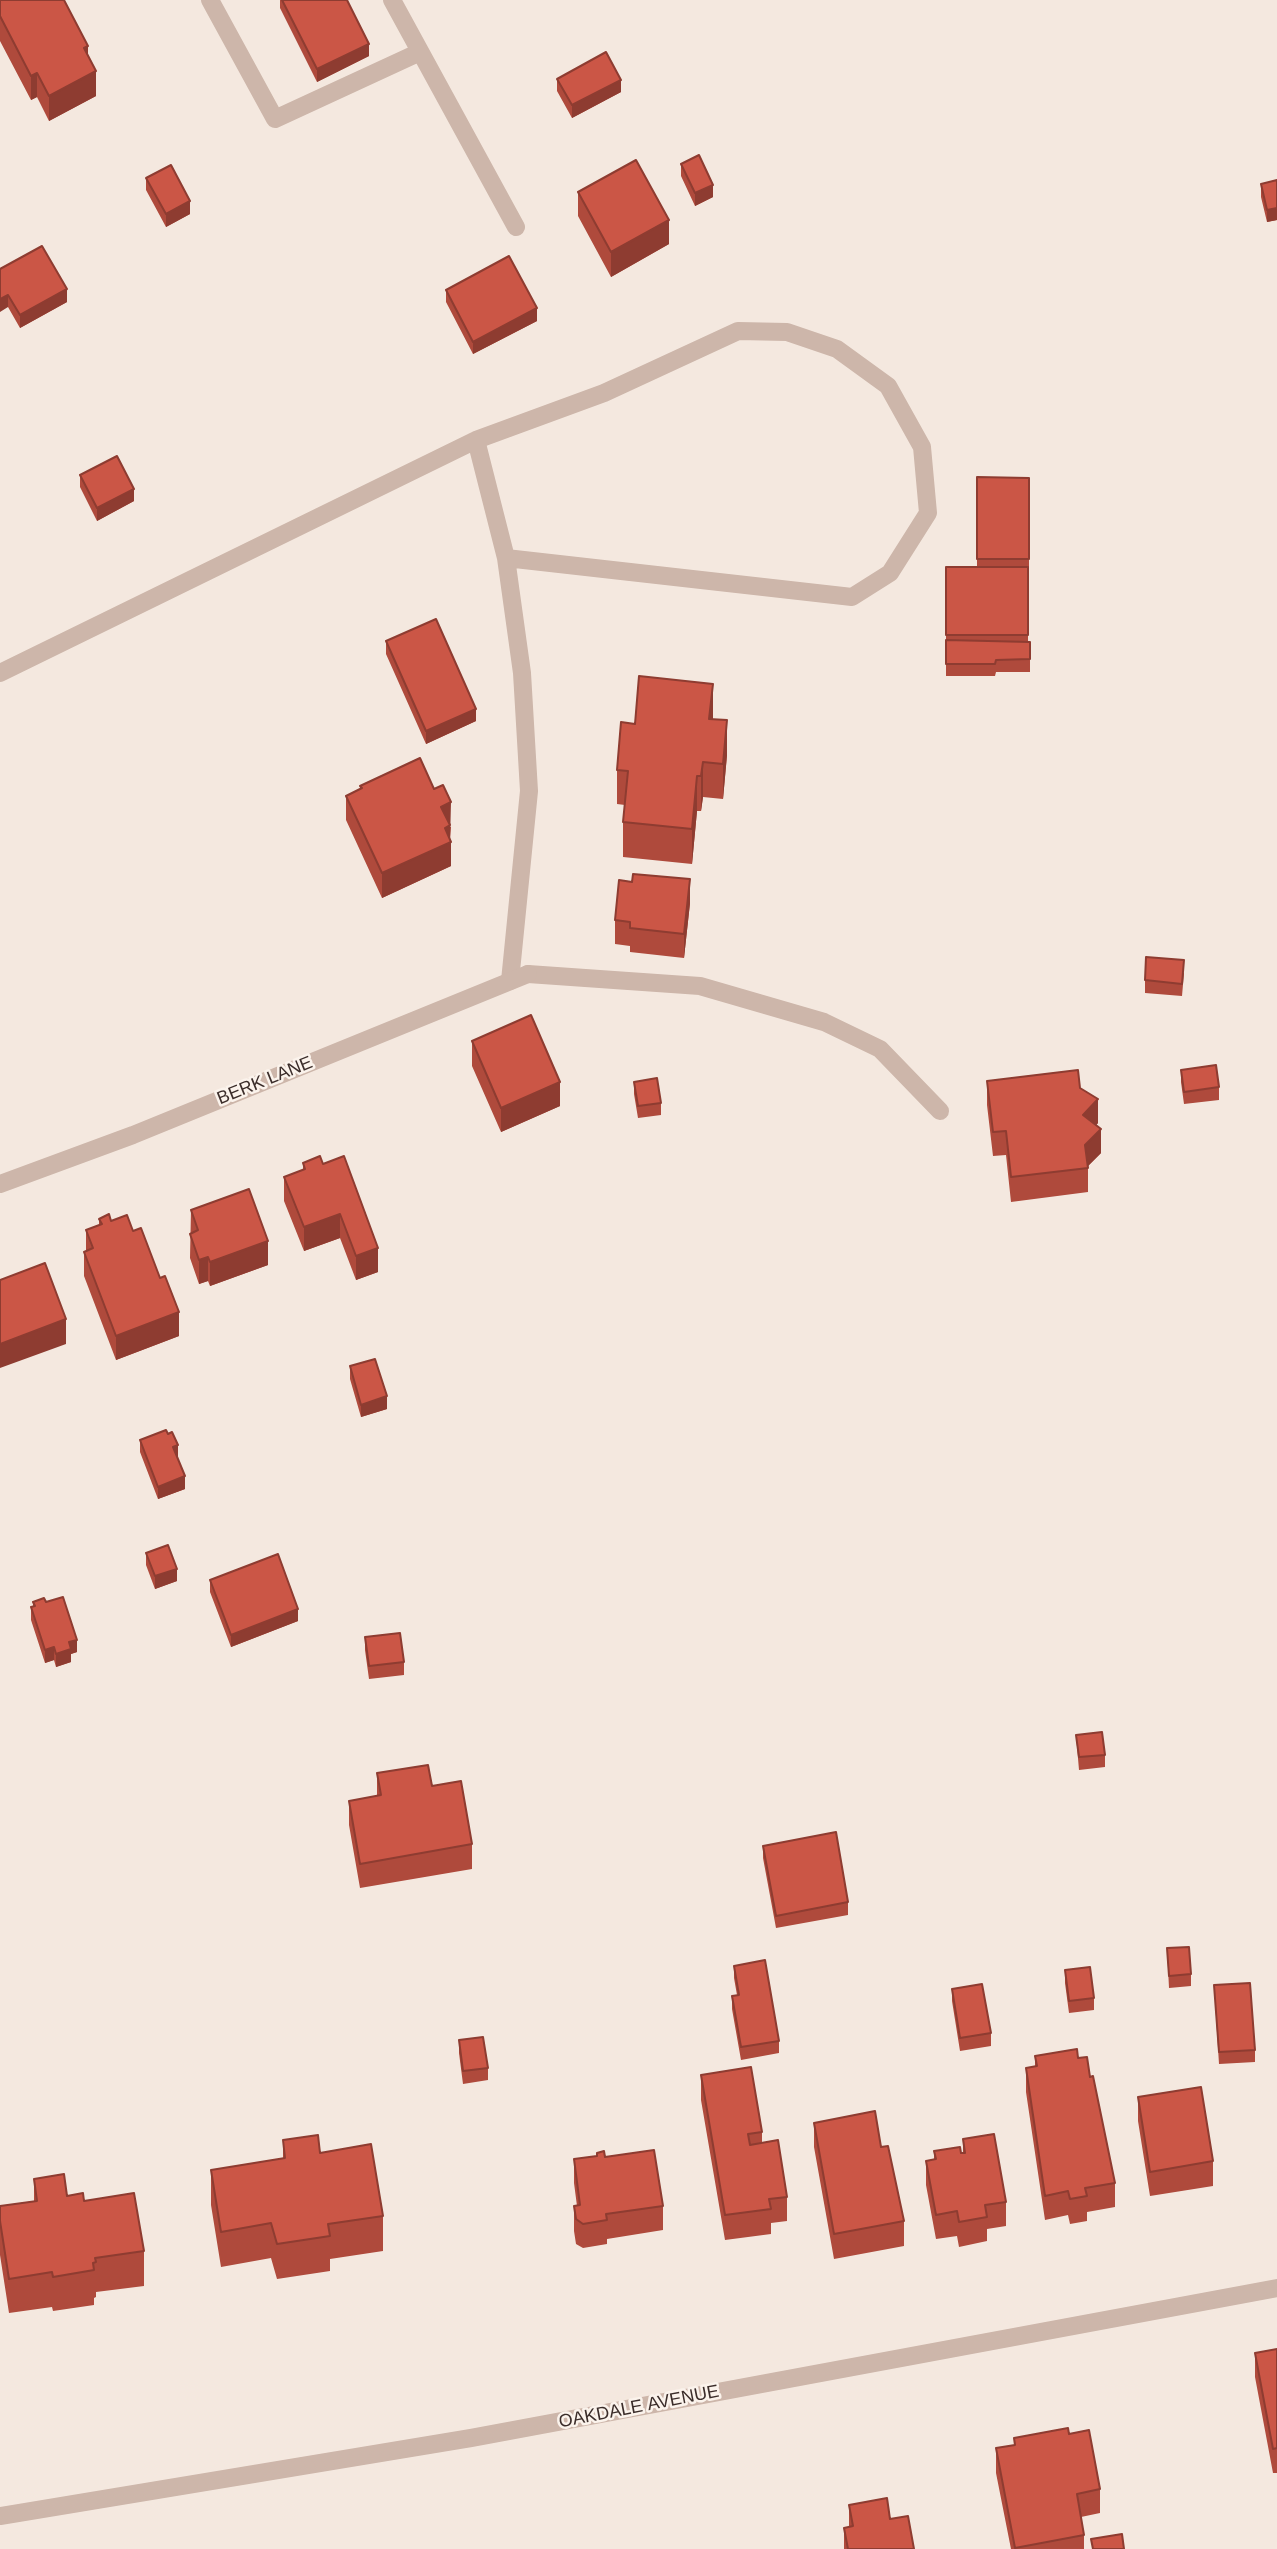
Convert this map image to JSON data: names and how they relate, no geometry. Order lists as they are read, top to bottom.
{
  "streets": {
    "street": ["BERK LANE", "OAKDALE AVENUE"]
  }
}
